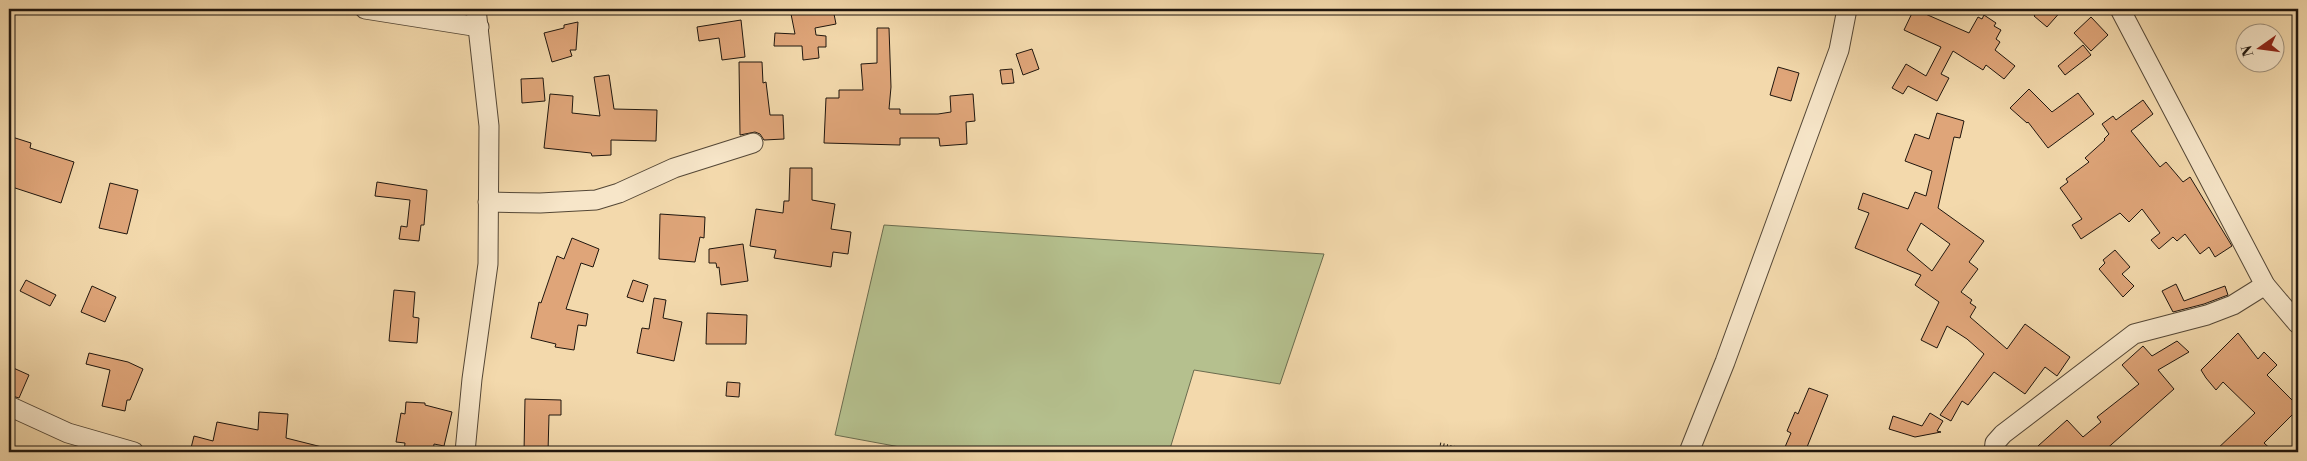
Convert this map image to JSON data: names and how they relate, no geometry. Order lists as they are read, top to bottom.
{
  "north": "left"
}
